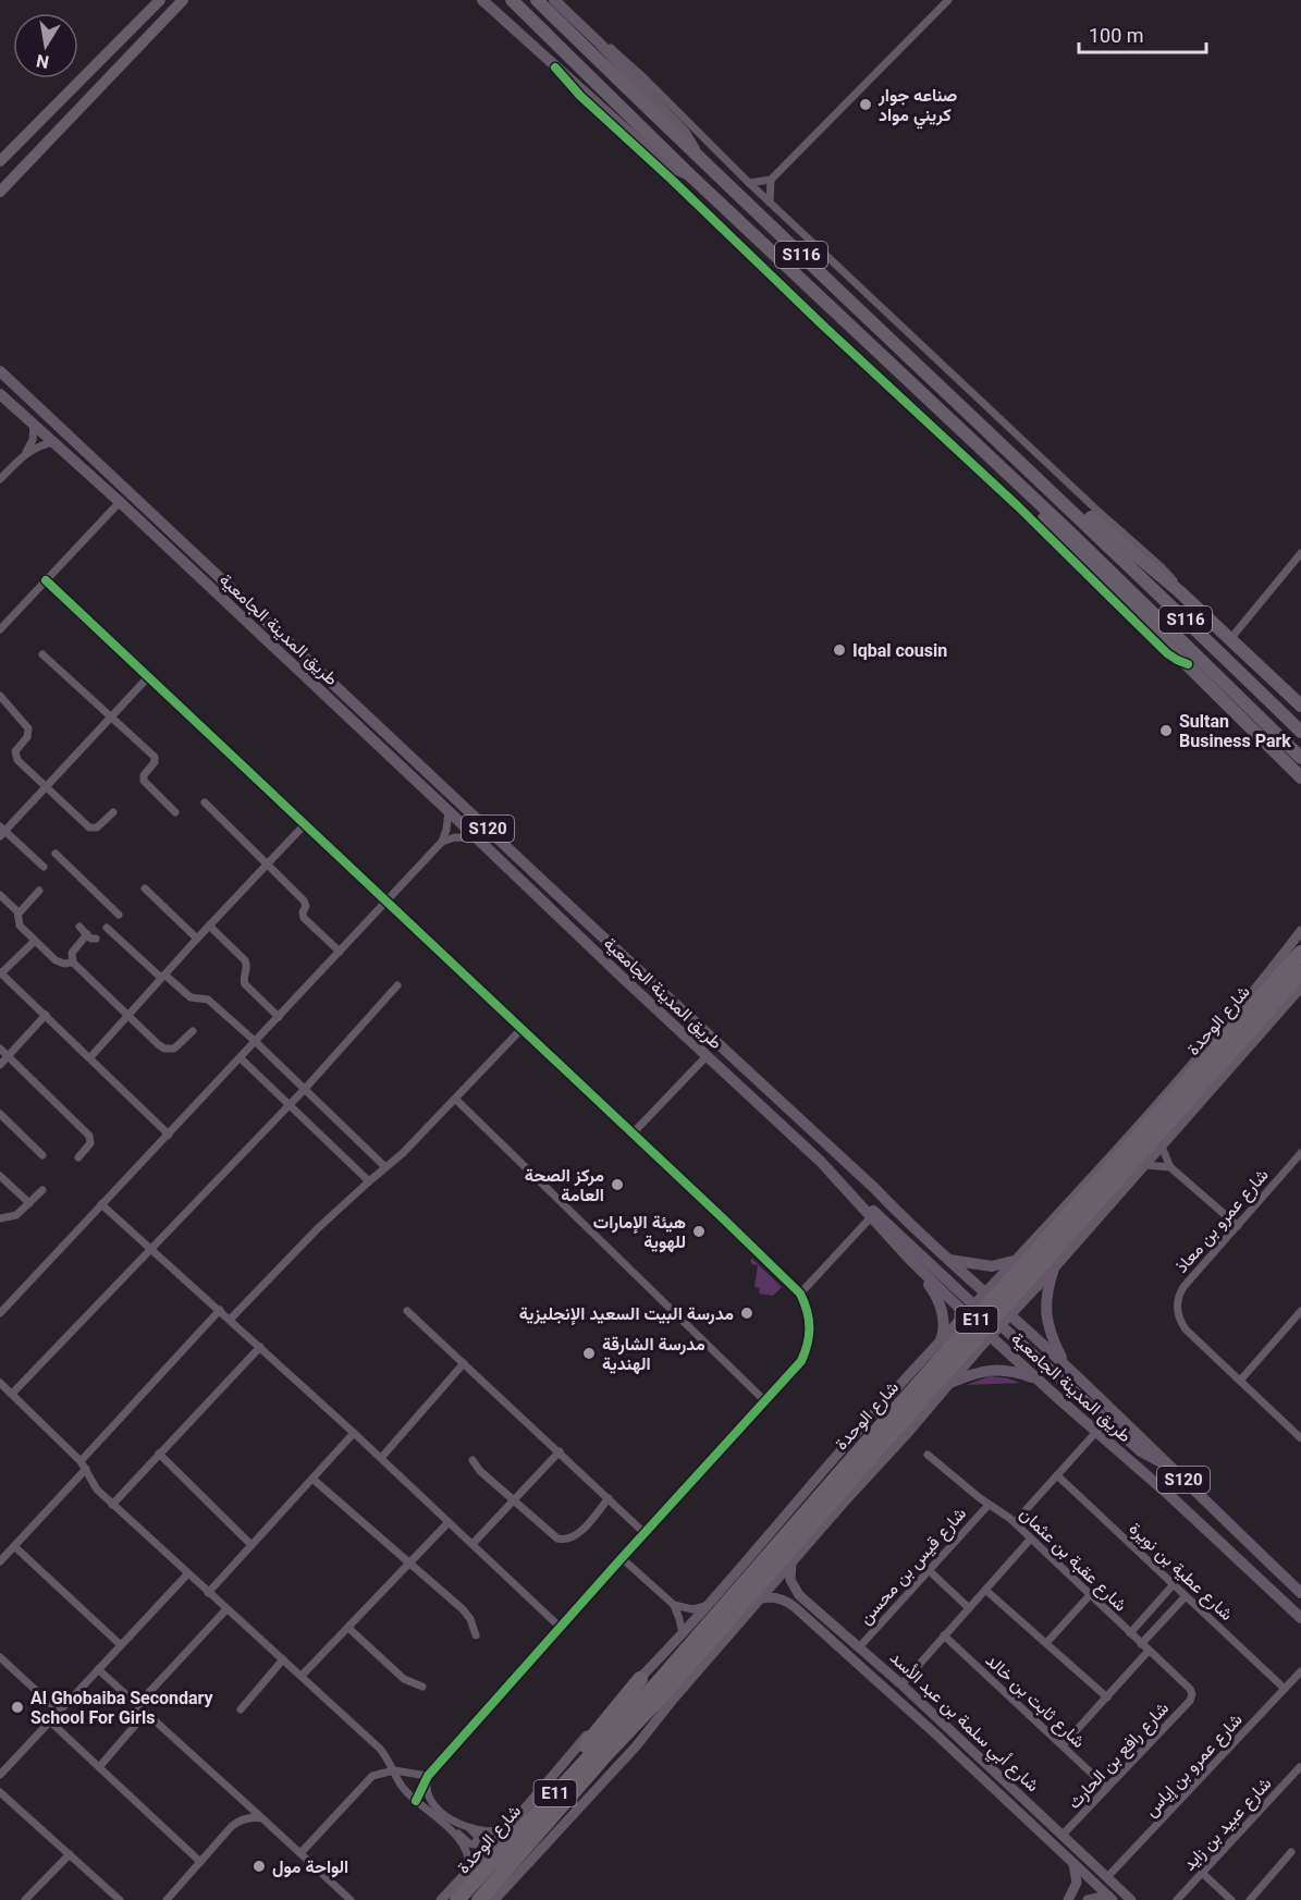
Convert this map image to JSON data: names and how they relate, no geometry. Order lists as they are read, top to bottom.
{
  "streets": {
    "highway": ["S116", "شارع الوحدة", "E11"],
    "main road": ["طريق المدينة الجامعية", "S120"],
    "street": [
      "شارع عمرو بن معاذ",
      "شارع عقبة بن عثمان",
      "شارع قيس بن محسن",
      "شارع عطية بن نويرة",
      "شارع ثابت بن خالد",
      "شارع أبي سلمة بن عبد الأسد",
      "شارع رافع بن الحارث",
      "شارع عمرو بن إياس",
      "شارع عبيد بن زايد"
    ]
  },
  "crossings": [
    ["شارع عقبة بن عثمان", "شارع قيس بن محسن"],
    ["شارع عقبة بن عثمان", "شارع رافع بن الحارث"],
    ["شارع قيس بن محسن", "شارع أبي سلمة بن عبد الأسد"],
    ["شارع عطية بن نويرة", "شارع عمرو بن إياس"],
    ["شارع ثابت بن خالد", "شارع رافع بن الحارث"],
    ["شارع أبي سلمة بن عبد الأسد", "شارع رافع بن الحارث"],
    ["شارع أبي سلمة بن عبد الأسد", "شارع عمرو بن إياس"]
  ],
  "places": [
    "صناعه جوار كريني مواد",
    "Iqbal cousin",
    "Sultan Business Park",
    "مركز الصحة العامة",
    "هيئة الإمارات للهوية",
    "مدرسة البيت السعيد الإنجليزية",
    "مدرسة الشارقة الهندية",
    "Al Ghobaiba Secondary School For Girls",
    "الواحة مول"
  ],
  "scale_bar": "100 m",
  "north": "bottom"
}
